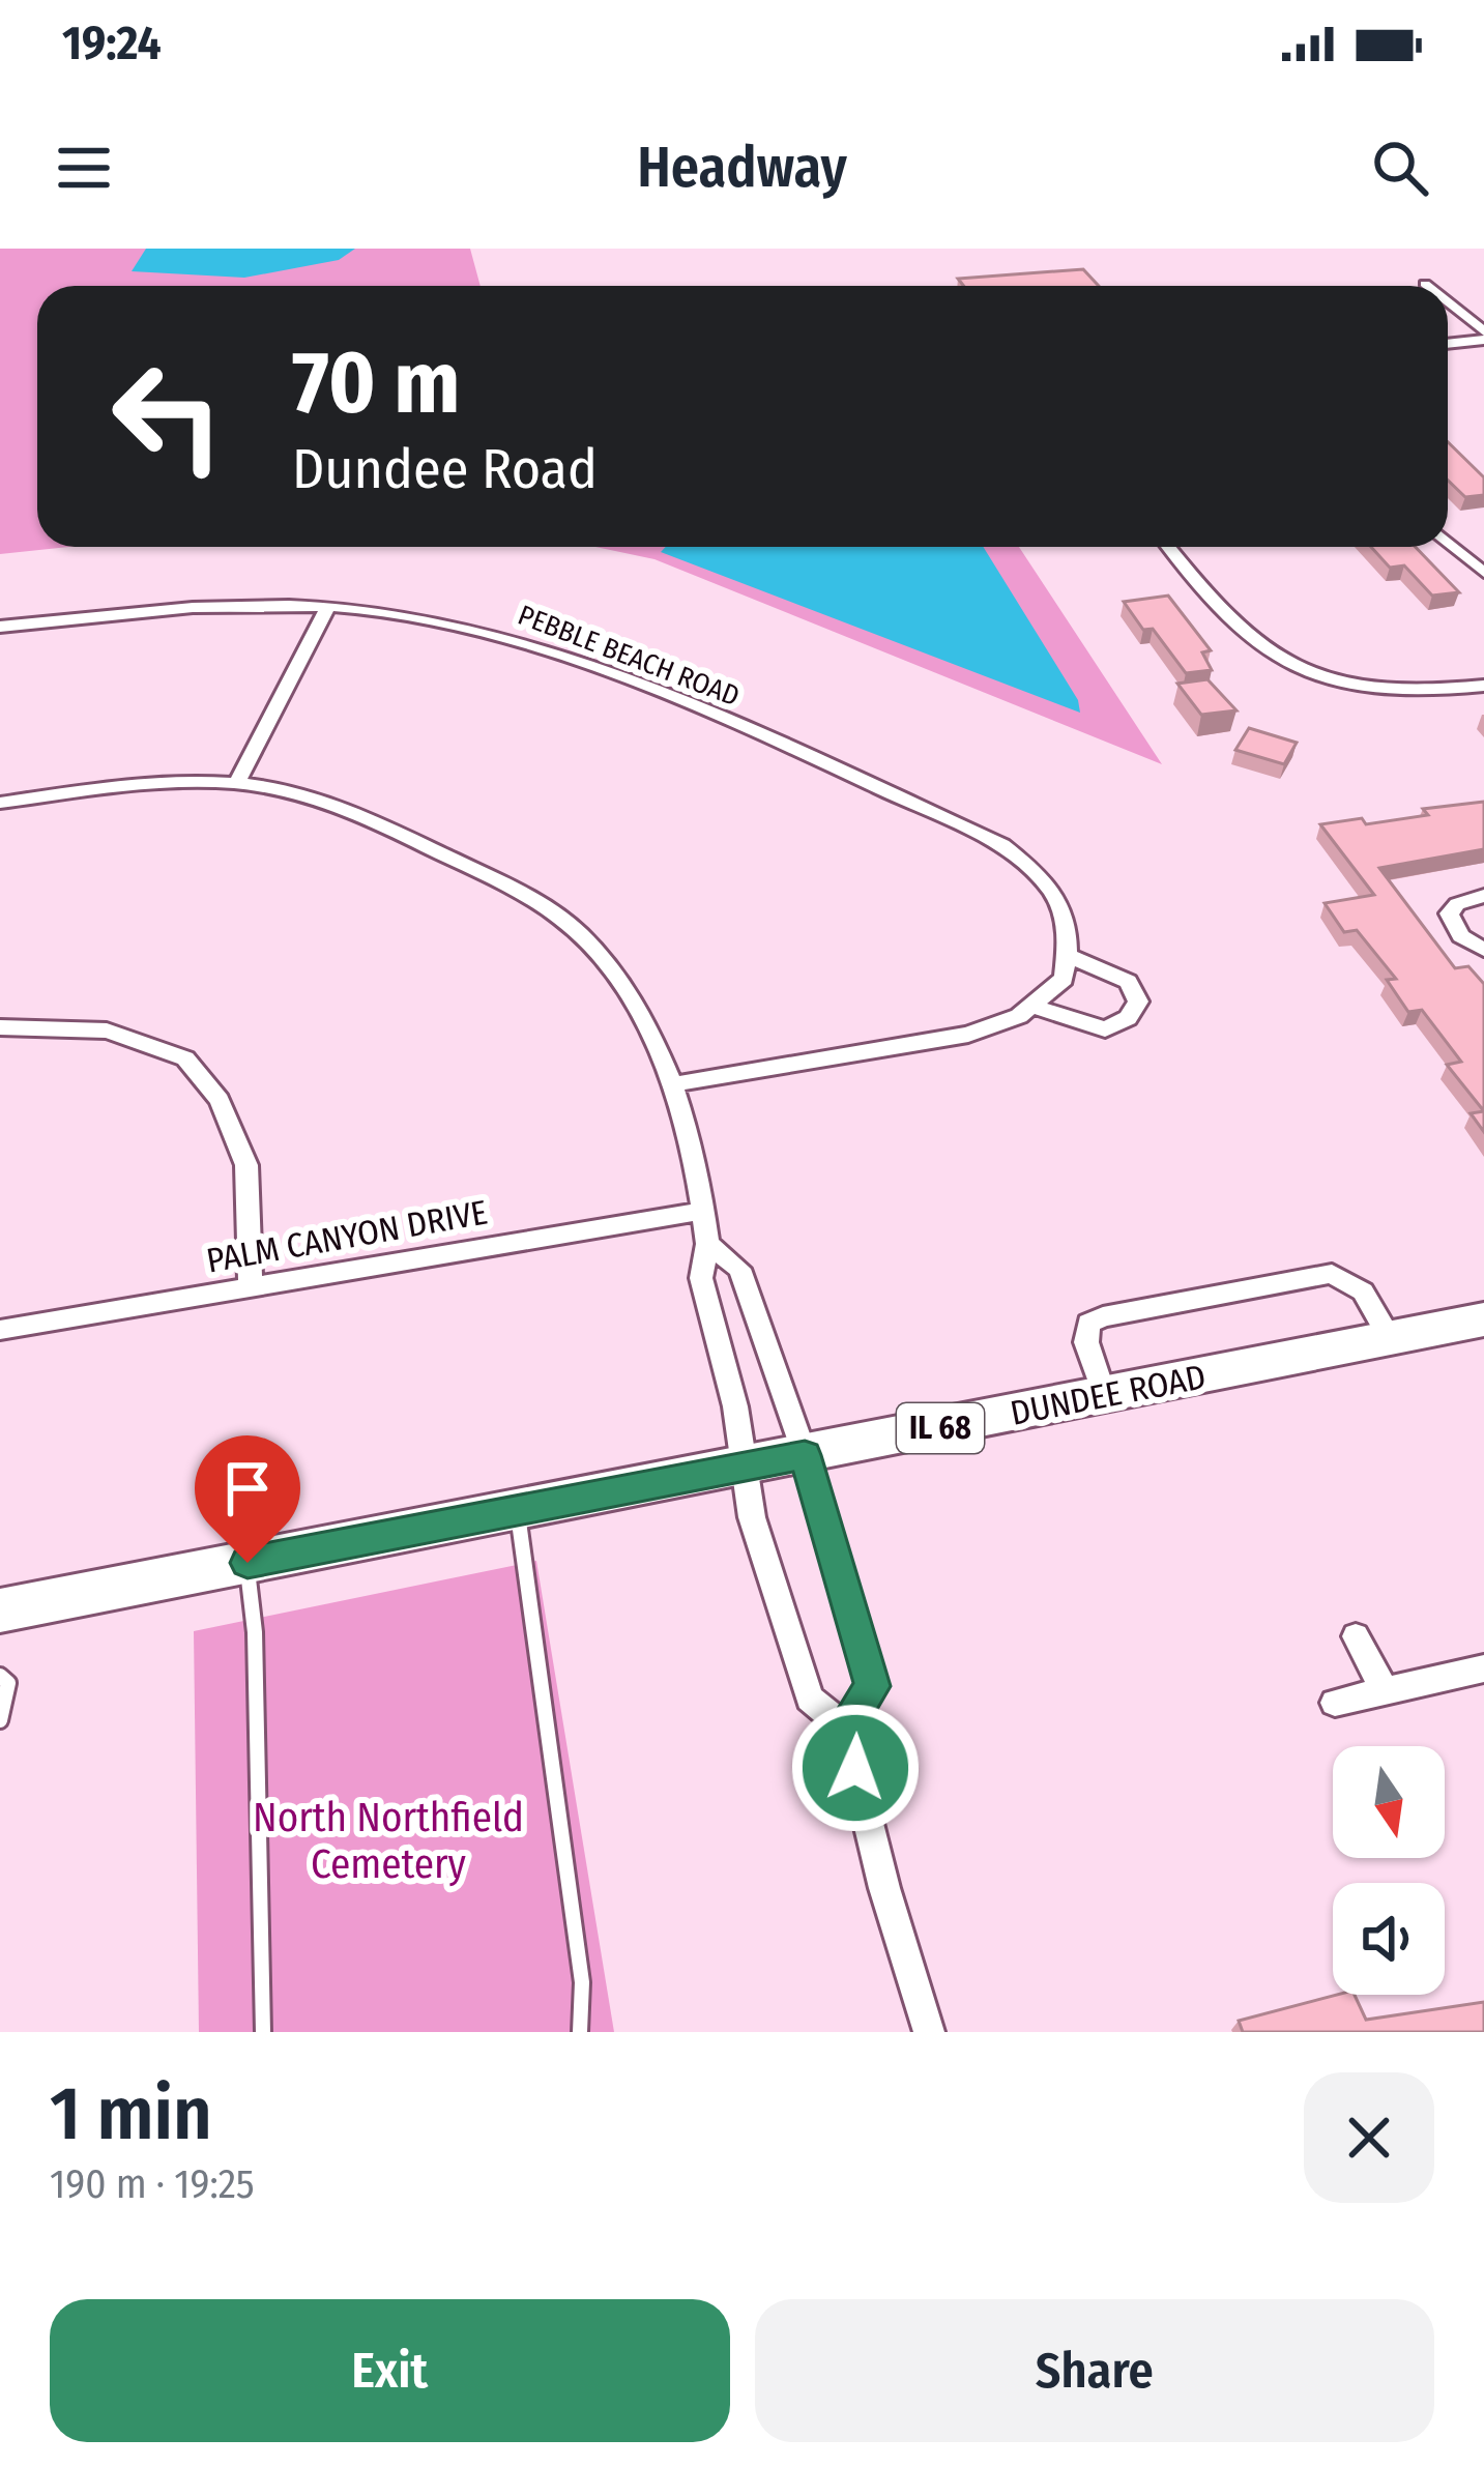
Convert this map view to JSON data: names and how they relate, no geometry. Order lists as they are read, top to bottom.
{
  "streets": {
    "main road": ["DUNDEE ROAD", "IL 68"],
    "street": ["PEBBLE BEACH ROAD", "PALM CANYON DRIVE"]
  },
  "parks": ["North Northfield Cemetery"],
  "north": "bottom",
  "page": {
    "status": "19:24",
    "header": "Headway",
    "turn": ["70 m", "Dundee Road"],
    "heading": ["1 min", "190 m · 19:25"],
    "buttons": ["Exit", "Share"]
  }
}
